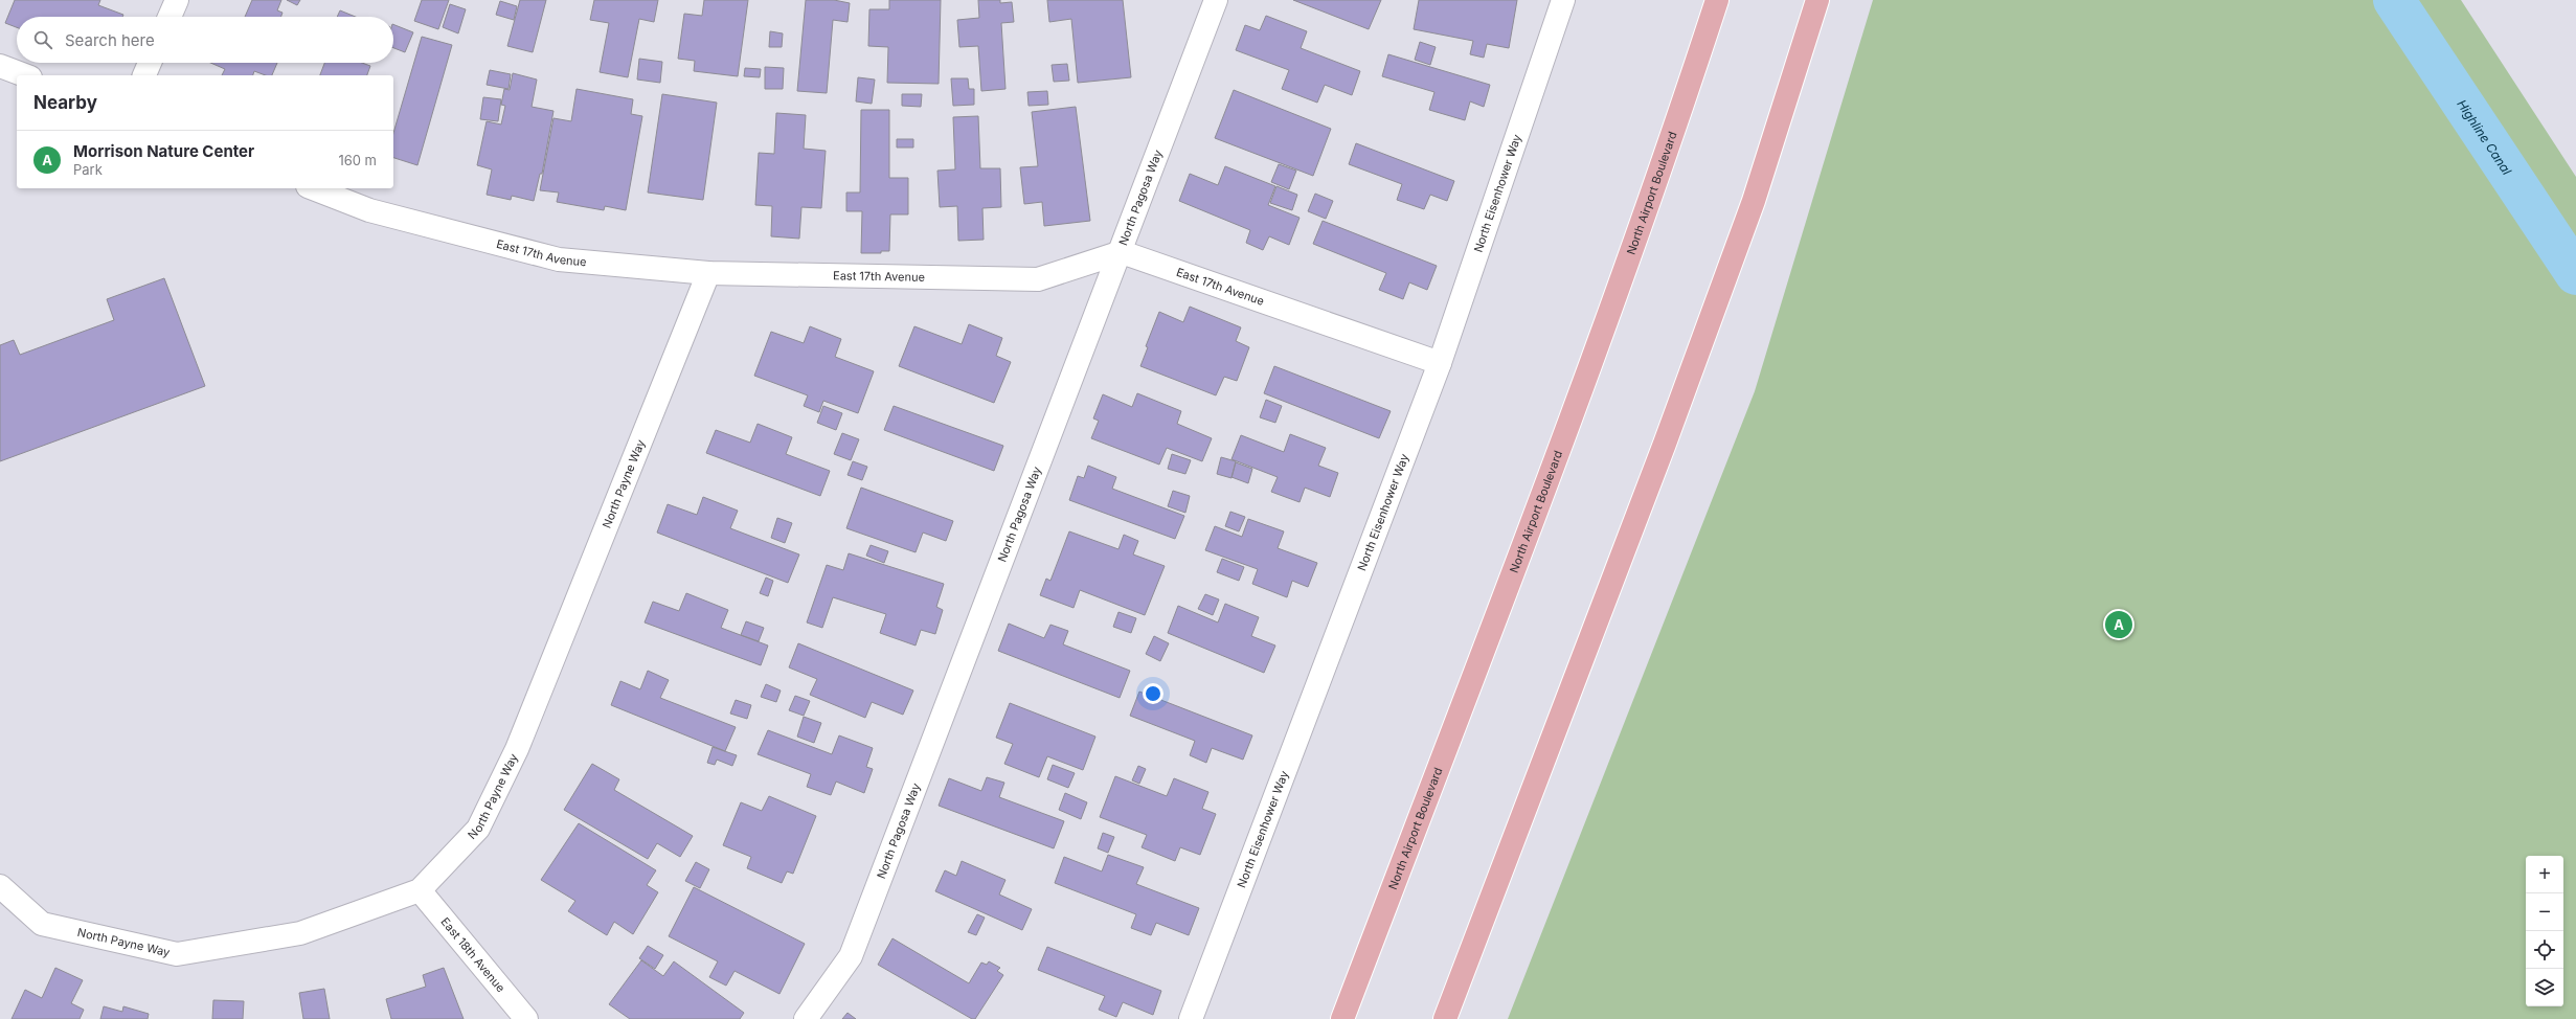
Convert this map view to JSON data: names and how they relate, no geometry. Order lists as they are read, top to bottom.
{
  "streets": {
    "main road": ["North Airport Boulevard"],
    "street": [
      "North Eisenhower Way",
      "North Pagosa Way",
      "East 17th Avenue",
      "North Payne Way",
      "East 18th Avenue"
    ]
  },
  "crossings": [
    ["North Eisenhower Way", "East 17th Avenue"],
    ["North Pagosa Way", "East 17th Avenue"],
    ["East 17th Avenue", "North Payne Way"],
    ["North Payne Way", "East 18th Avenue"]
  ],
  "water": ["Highline Canal"],
  "page": {
    "search": "Search here",
    "heading": "Nearby",
    "list": [
      {
        "mark": "A",
        "name": "Morrison Nature Center",
        "note": "Park",
        "value": "160 m"
      }
    ],
    "pins": "A",
    "map_buttons": ["+", "−"]
  }
}
